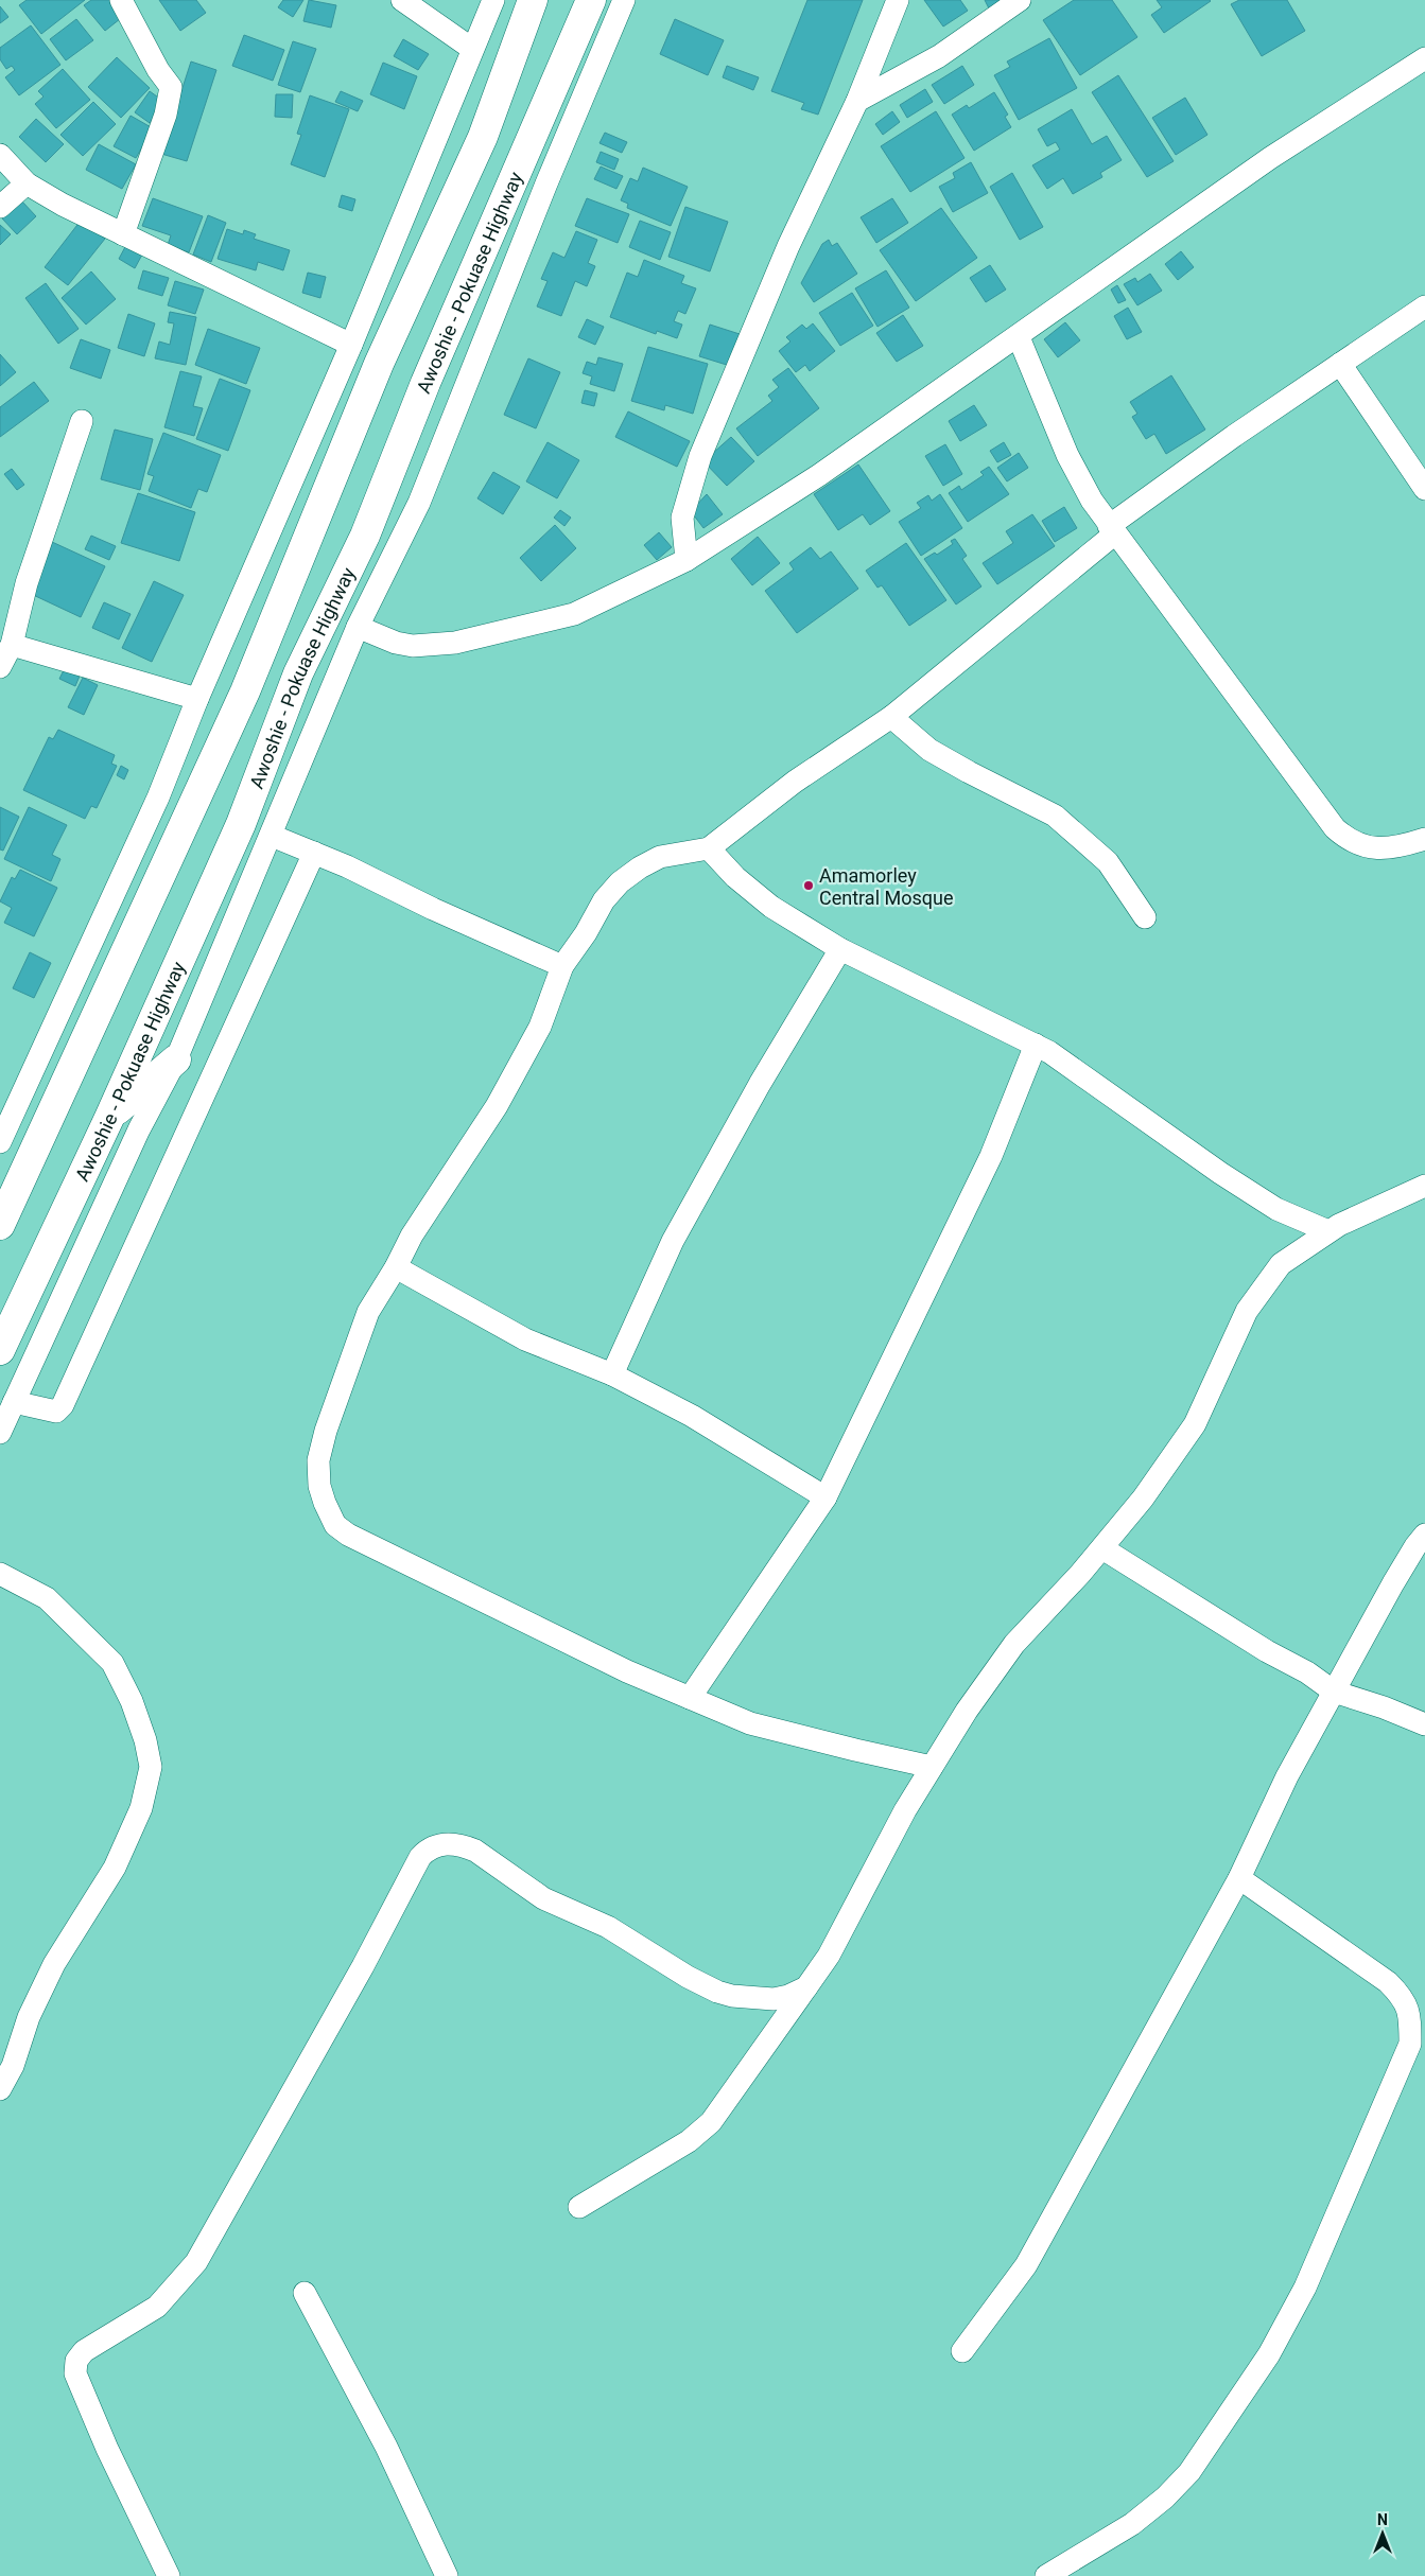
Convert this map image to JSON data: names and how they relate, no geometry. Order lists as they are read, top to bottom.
{
  "streets": {
    "main road": ["Awoshie - Pokuase Highway"]
  },
  "places": ["Amamorley Central Mosque"],
  "north": "top"
}
